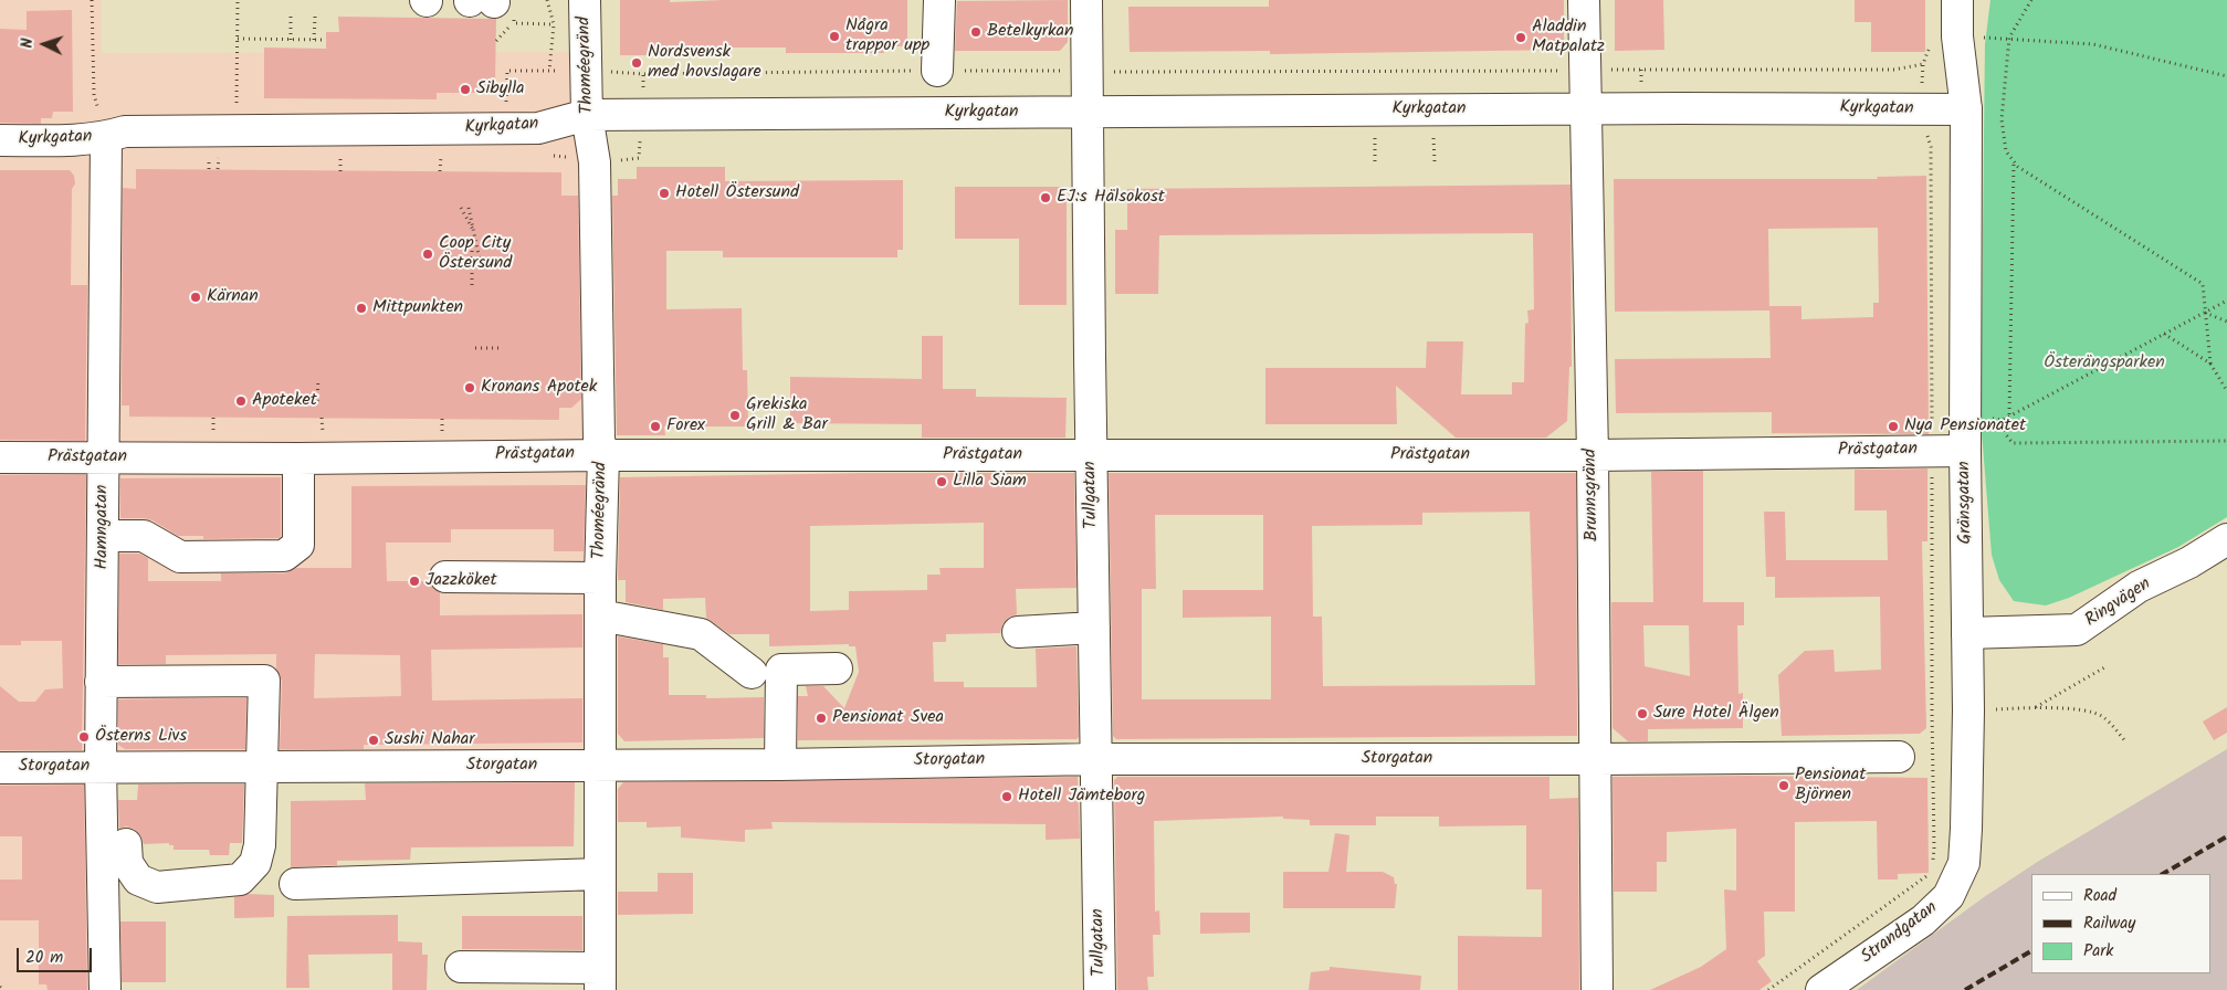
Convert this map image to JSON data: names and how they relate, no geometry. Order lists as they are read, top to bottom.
{
  "streets": {
    "street": [
      "Thoméegränd",
      "Kyrkgatan",
      "Prästgatan",
      "Tullgatan",
      "Brunnsgränd",
      "Gränsgatan",
      "Hamngatan",
      "Ringvägen",
      "Storgatan",
      "Strandgatan"
    ]
  },
  "crossings": [
    ["Thoméegränd", "Kyrkgatan"],
    ["Thoméegränd", "Prästgatan"],
    ["Thoméegränd", "Storgatan"],
    ["Kyrkgatan", "Tullgatan"],
    ["Kyrkgatan", "Brunnsgränd"],
    ["Kyrkgatan", "Gränsgatan"],
    ["Kyrkgatan", "Hamngatan"],
    ["Prästgatan", "Tullgatan"],
    ["Prästgatan", "Brunnsgränd"],
    ["Prästgatan", "Gränsgatan"],
    ["Prästgatan", "Hamngatan"],
    ["Tullgatan", "Storgatan"],
    ["Brunnsgränd", "Storgatan"],
    ["Gränsgatan", "Ringvägen"],
    ["Gränsgatan", "Strandgatan"],
    ["Hamngatan", "Storgatan"]
  ],
  "parks": ["Österängsparken"],
  "places": [
    "Betelkyrkan",
    "Några trappor upp",
    "Aladdin Matpalatz",
    "Nordsvensk med hovslagare",
    "Sibylla",
    "Hotell Östersund",
    "EJ:s Hälsokost",
    "Coop City Östersund",
    "Kärnan",
    "Mittpunkten",
    "Kronans Apotek",
    "Apoteket",
    "Grekiska Grill & Bar",
    "Forex",
    "Nya Pensionatet",
    "Lilla Siam",
    "Jazzköket",
    "Sure Hotel Älgen",
    "Pensionat Svea",
    "Österns Livs",
    "Sushi Nahar",
    "Pensionat Björnen",
    "Hotell Jämteborg"
  ],
  "legend": ["Road", "Railway", "Park"],
  "scale_bar": "20 m",
  "north": "left"
}
